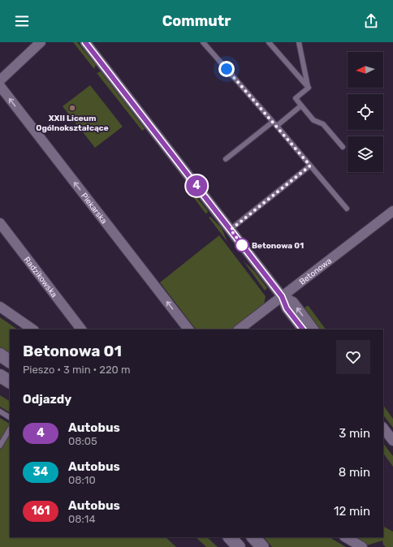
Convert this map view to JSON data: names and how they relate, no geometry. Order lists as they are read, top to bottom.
{
  "streets": {
    "street": ["Piekarska", "Betonowa", "Radzikowska"]
  },
  "one_way": ["Piekarska"],
  "places": ["XXII Liceum Ogólnokształcące", "Betonowa 01"],
  "lines": ["bus line 4"],
  "north": "left",
  "page": {
    "header": "Commutr",
    "on_map": "4",
    "heading": [
      ["Betonowa 01", "Pieszo · 3 min · 220 m"],
      "Odjazdy"
    ],
    "list": [
      {
        "mark": "4",
        "name": "Autobus",
        "note": "08:05",
        "value": "3 min"
      },
      {
        "mark": "34",
        "name": "Autobus",
        "note": "08:10",
        "value": "8 min"
      },
      {
        "mark": "161",
        "name": "Autobus",
        "note": "08:14",
        "value": "12 min"
      }
    ]
  }
}
